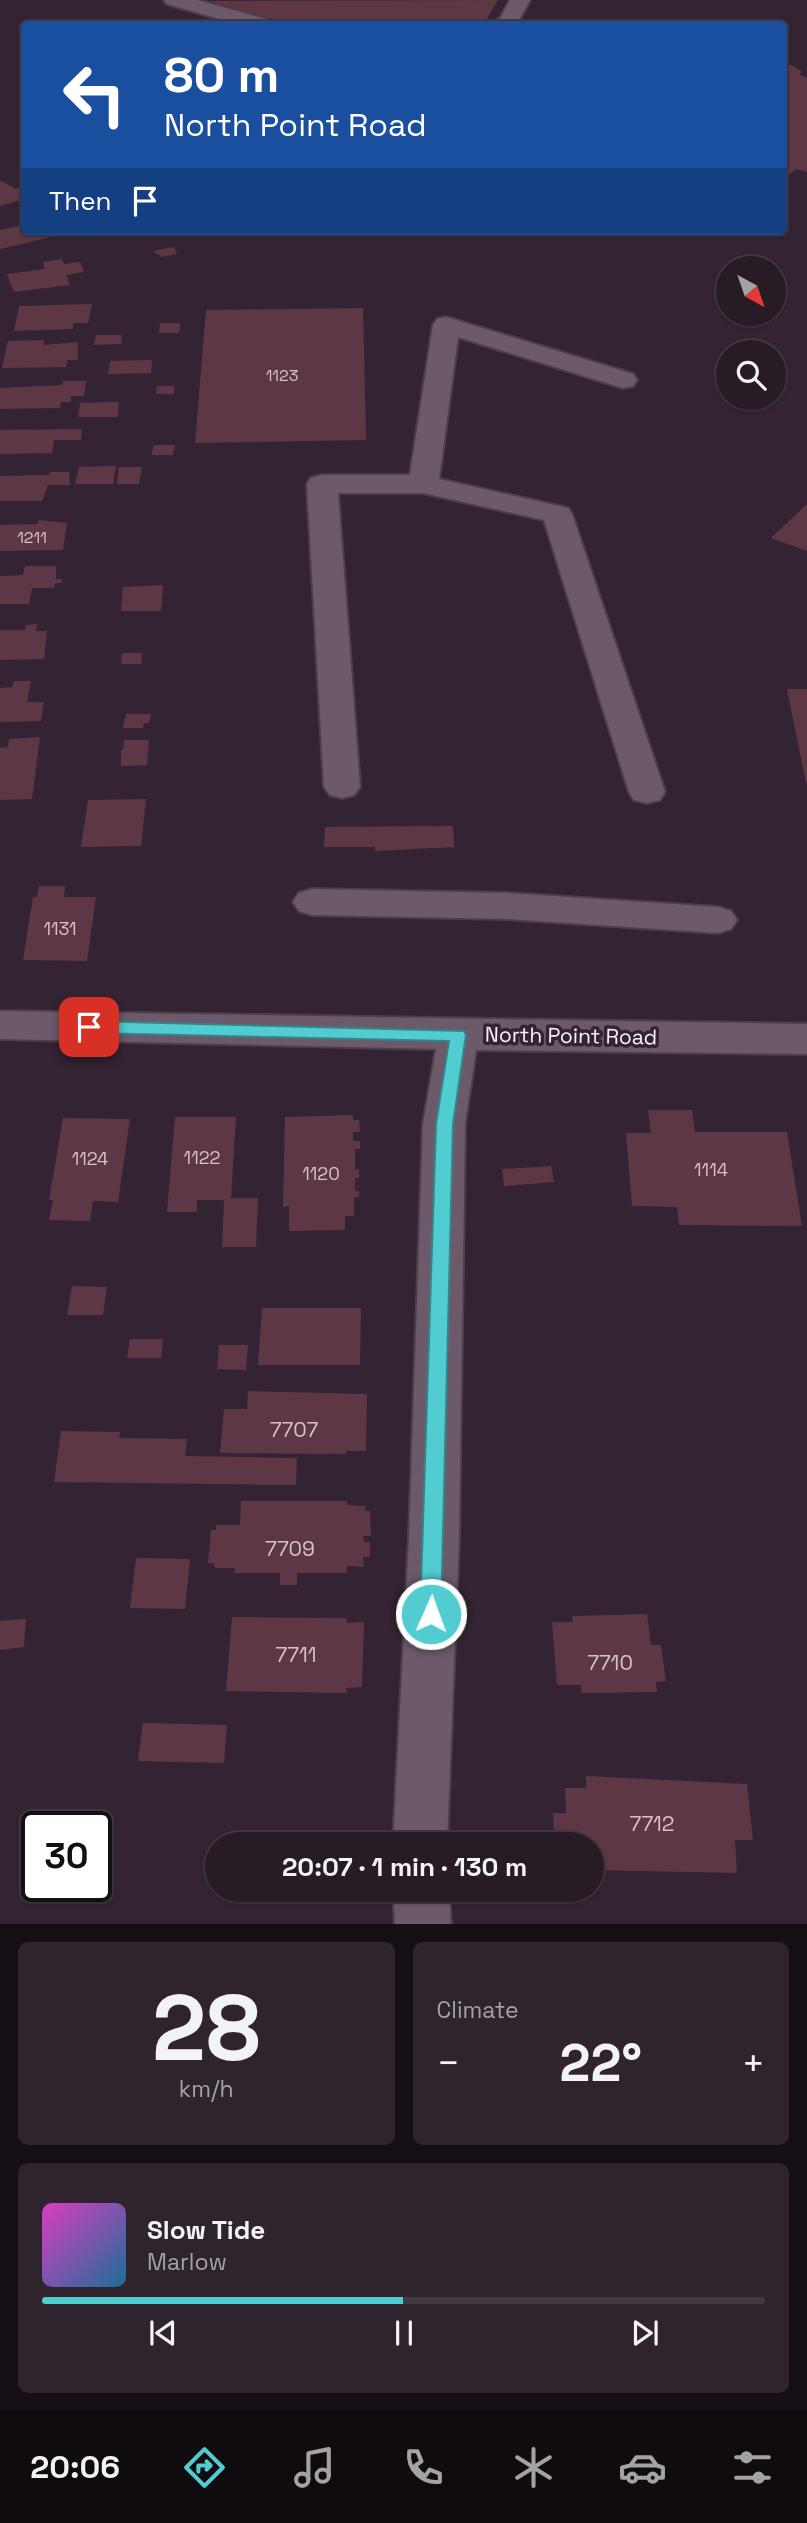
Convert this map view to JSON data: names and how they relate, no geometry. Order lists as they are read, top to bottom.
{
  "streets": {
    "street": ["North Point Road"]
  },
  "house_numbers": [
    "1123",
    "1211",
    "1131",
    "1122",
    "1124",
    "1114",
    "1120",
    "7707",
    "7709",
    "7711",
    "7710",
    "7712"
  ],
  "north": "bottom right",
  "page": {
    "turn": ["80 m", "North Point Road"],
    "then": "Then",
    "limit": "30",
    "trip": "20:07 · 1 min · 130 m",
    "tile": [
      ["28", "km/h"],
      "Climate"
    ],
    "heat": ["−", "22°", "+"],
    "song": ["Slow Tide", "Marlow"],
    "tabs": "20:06"
  }
}
